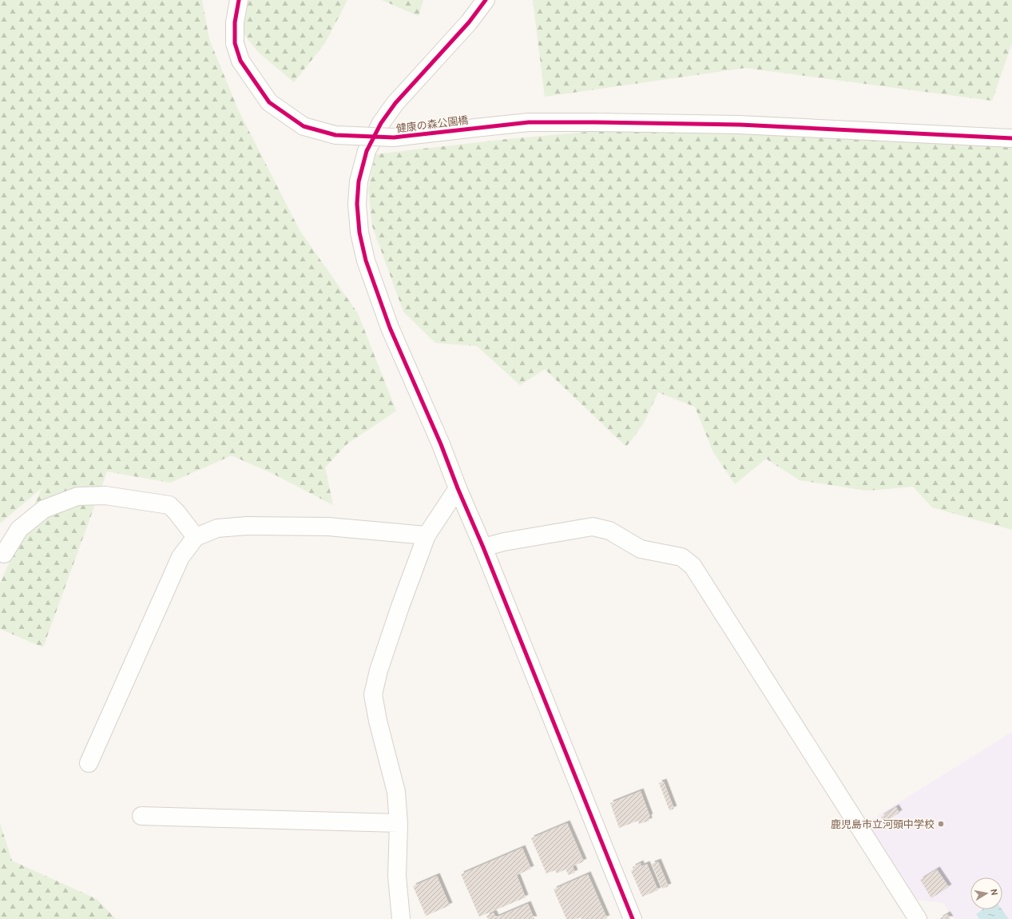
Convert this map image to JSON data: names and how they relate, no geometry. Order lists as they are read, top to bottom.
{
  "streets": {
    "street": ["健康の森公園橋"]
  },
  "places": ["鹿児島市立河頭中学校"],
  "north": "right"
}
